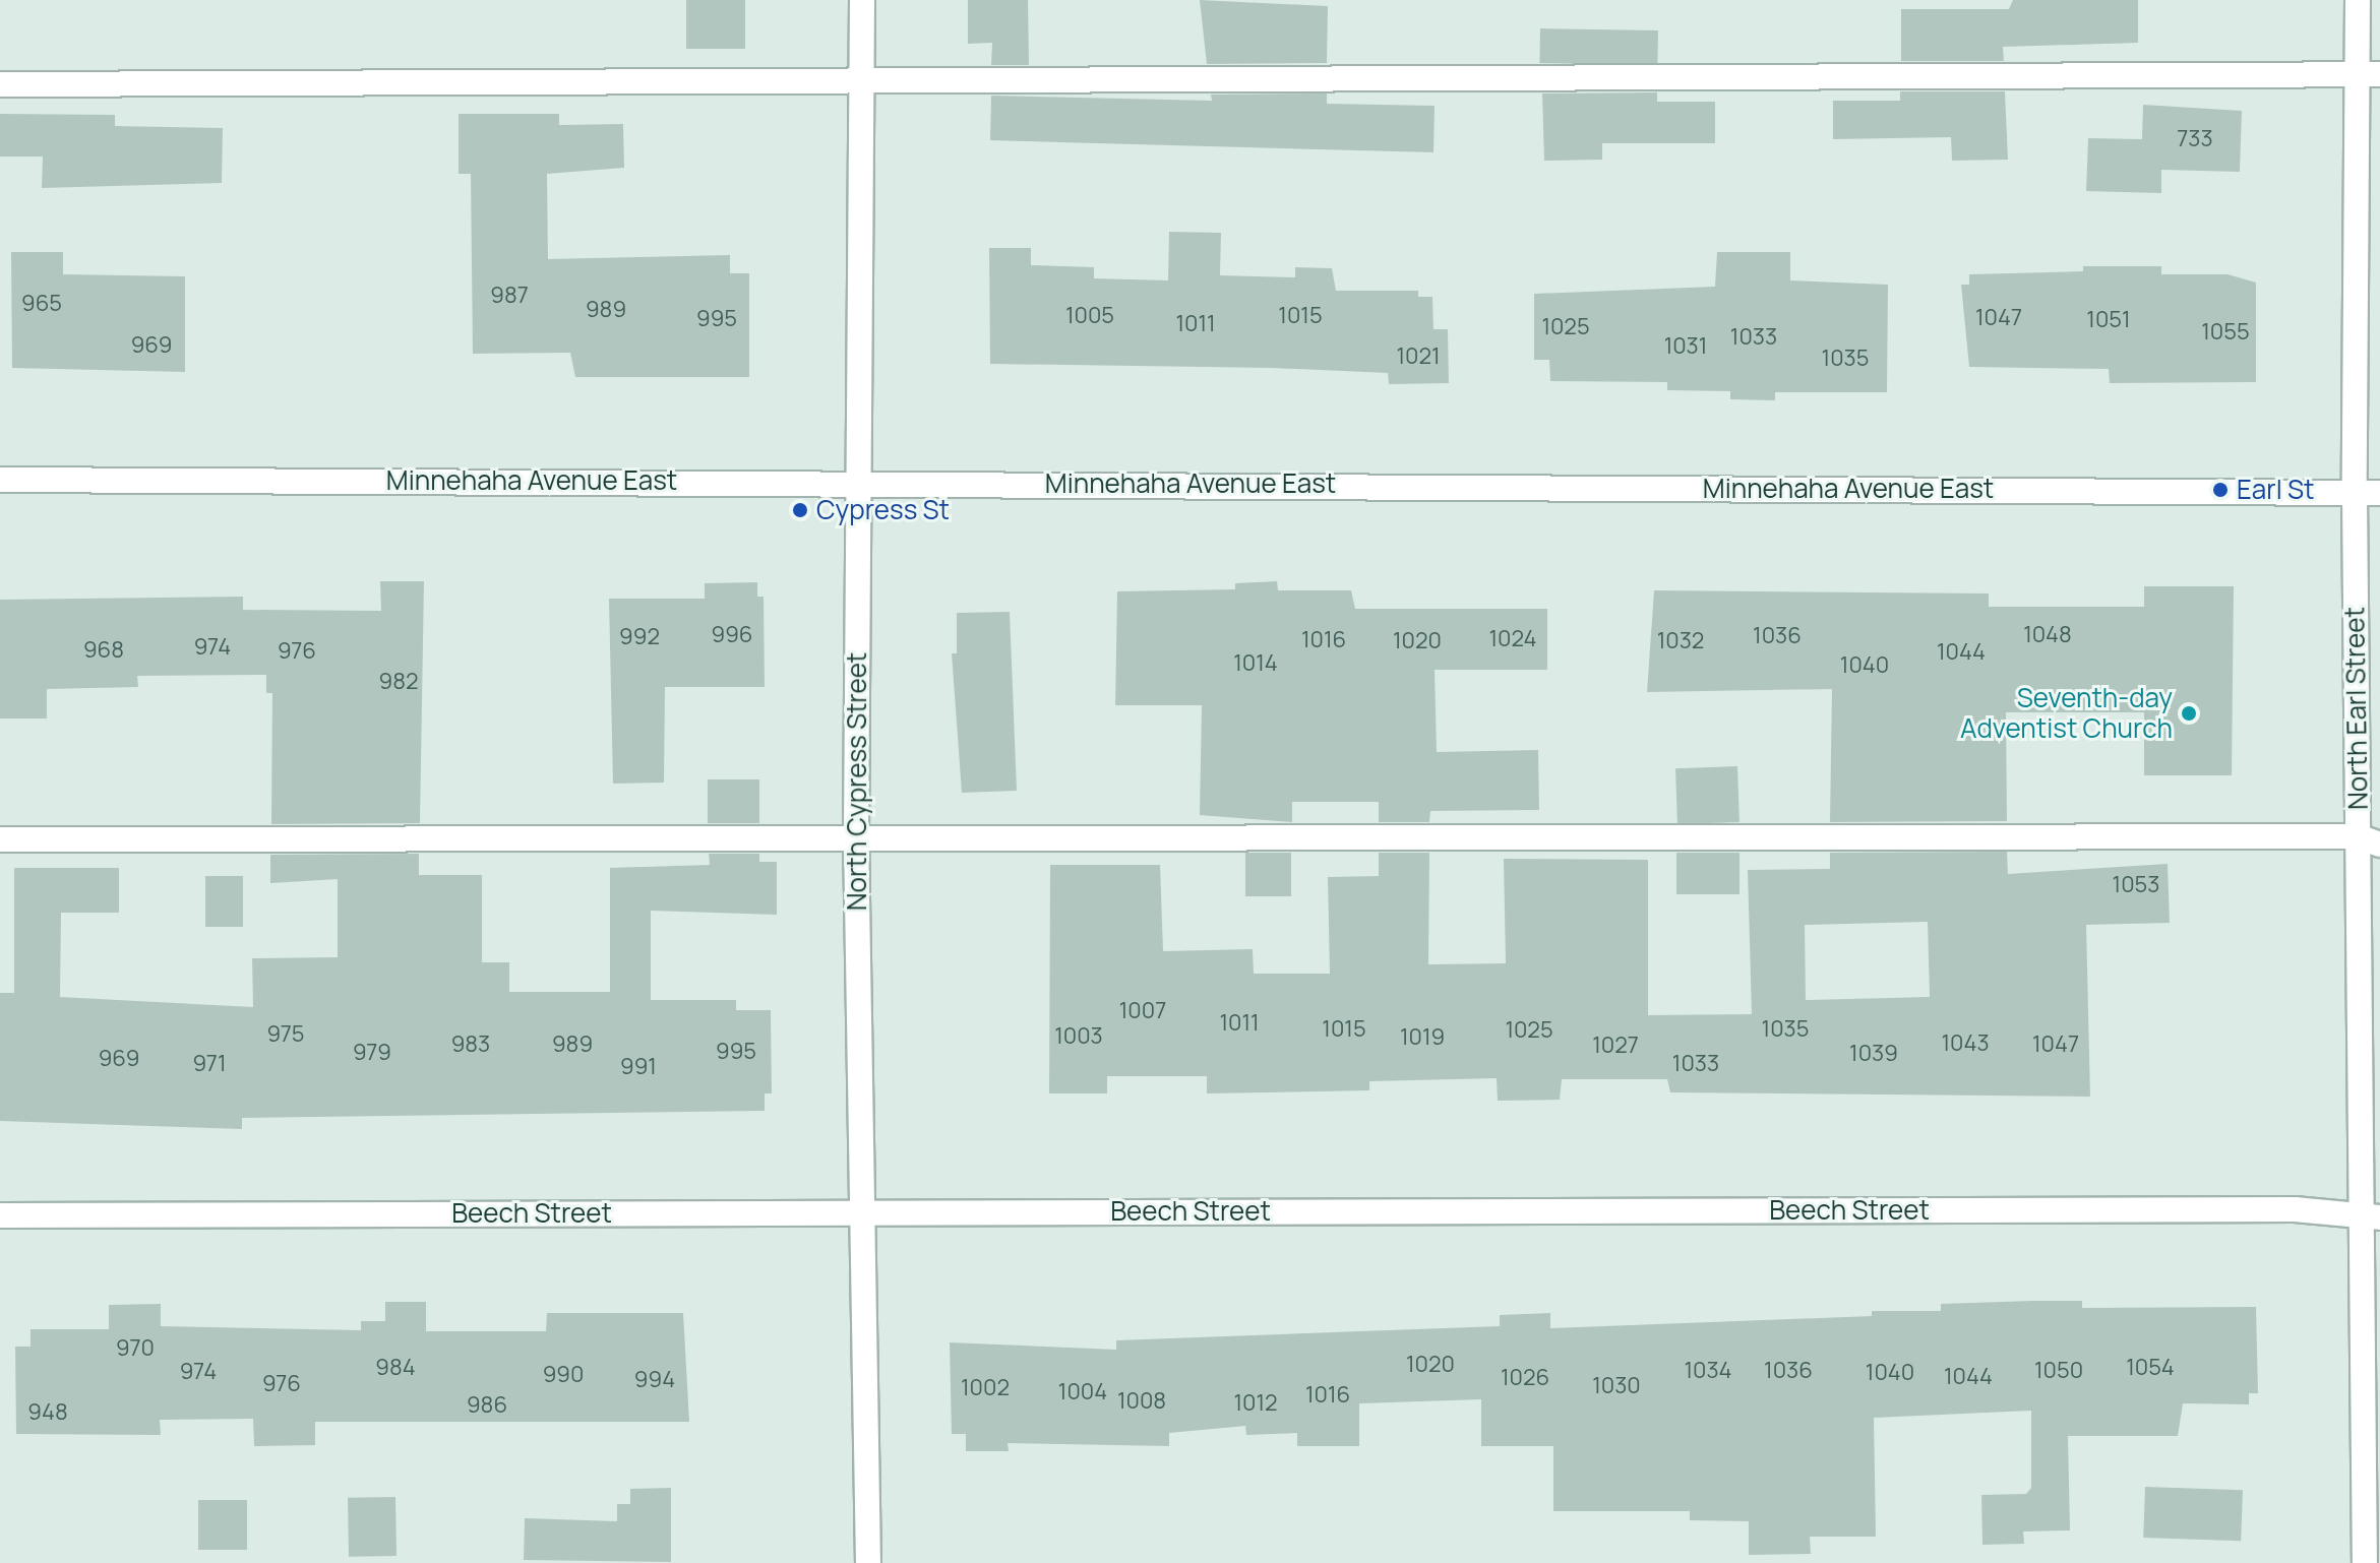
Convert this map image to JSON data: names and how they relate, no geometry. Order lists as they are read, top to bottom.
{
  "streets": {
    "street": [
      "Minnehaha Avenue East",
      "North Earl Street",
      "North Cypress Street",
      "Beech Street"
    ]
  },
  "crossings": [
    ["Minnehaha Avenue East", "North Earl Street"],
    ["Minnehaha Avenue East", "North Cypress Street"],
    ["North Earl Street", "Beech Street"],
    ["North Cypress Street", "Beech Street"]
  ],
  "places": ["Earl St", "Cypress St", "Seventh-day Adventist Church"],
  "house_numbers": [
    "733",
    "987",
    "965",
    "989",
    "1005",
    "1015",
    "1047",
    "995",
    "1051",
    "1011",
    "1025",
    "1055",
    "1033",
    "969",
    "1031",
    "1021",
    "1035",
    "996",
    "1048",
    "1036",
    "992",
    "1024",
    "1016",
    "1020",
    "1032",
    "974",
    "968",
    "976",
    "1044",
    "1014",
    "1040",
    "982",
    "1053",
    "1007",
    "1011",
    "1015",
    "1035",
    "1025",
    "975",
    "1003",
    "1019",
    "1043",
    "983",
    "989",
    "1047",
    "1027",
    "995",
    "979",
    "1039",
    "969",
    "971",
    "1033",
    "991",
    "970",
    "1020",
    "984",
    "1054",
    "1034",
    "1036",
    "1050",
    "974",
    "1040",
    "990",
    "1044",
    "1026",
    "994",
    "976",
    "1030",
    "1002",
    "1004",
    "1016",
    "1008",
    "1012",
    "986",
    "948"
  ]
}
